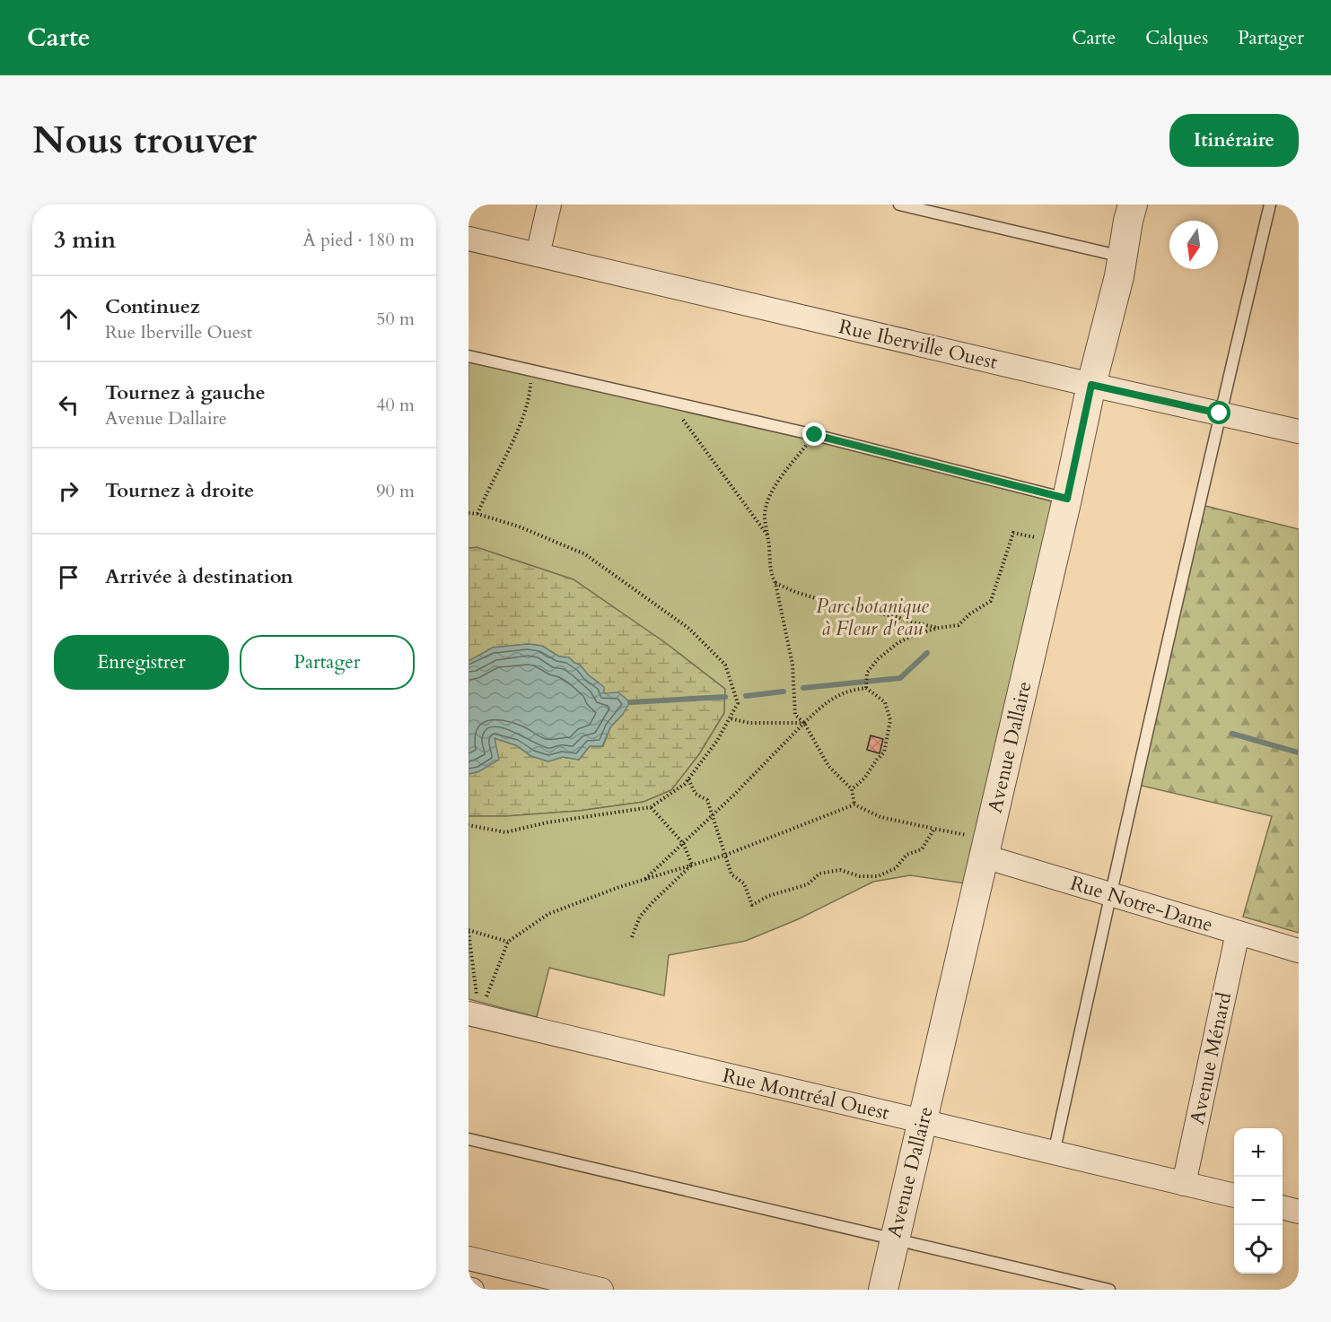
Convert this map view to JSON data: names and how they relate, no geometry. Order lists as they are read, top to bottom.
{
  "streets": {
    "street": [
      "Rue Iberville Ouest",
      "Avenue Dallaire",
      "Rue Notre-Dame",
      "Avenue Ménard",
      "Rue Montréal Ouest"
    ]
  },
  "crossings": [
    ["Rue Iberville Ouest", "Avenue Dallaire"],
    ["Avenue Dallaire", "Rue Notre-Dame"],
    ["Avenue Dallaire", "Rue Montréal Ouest"],
    ["Rue Notre-Dame", "Avenue Ménard"],
    ["Avenue Ménard", "Rue Montréal Ouest"]
  ],
  "parks": ["Parc botanique à Fleur d'eau"],
  "north": "bottom",
  "page": {
    "header": "Carte",
    "nav": ["Carte", "Calques", "Partager"],
    "buttons": [
      "Itinéraire",
      ["Enregistrer", "Partager"]
    ],
    "title": "Nous trouver",
    "heading": ["3 min", "À pied · 180 m"],
    "list": [
      ["Continuez", "Rue Iberville Ouest", "50 m"],
      ["Tournez à gauche", "Avenue Dallaire", "40 m"],
      ["Tournez à droite", "90 m"],
      "Arrivée à destination"
    ],
    "map_buttons": ["+", "−"]
  }
}
